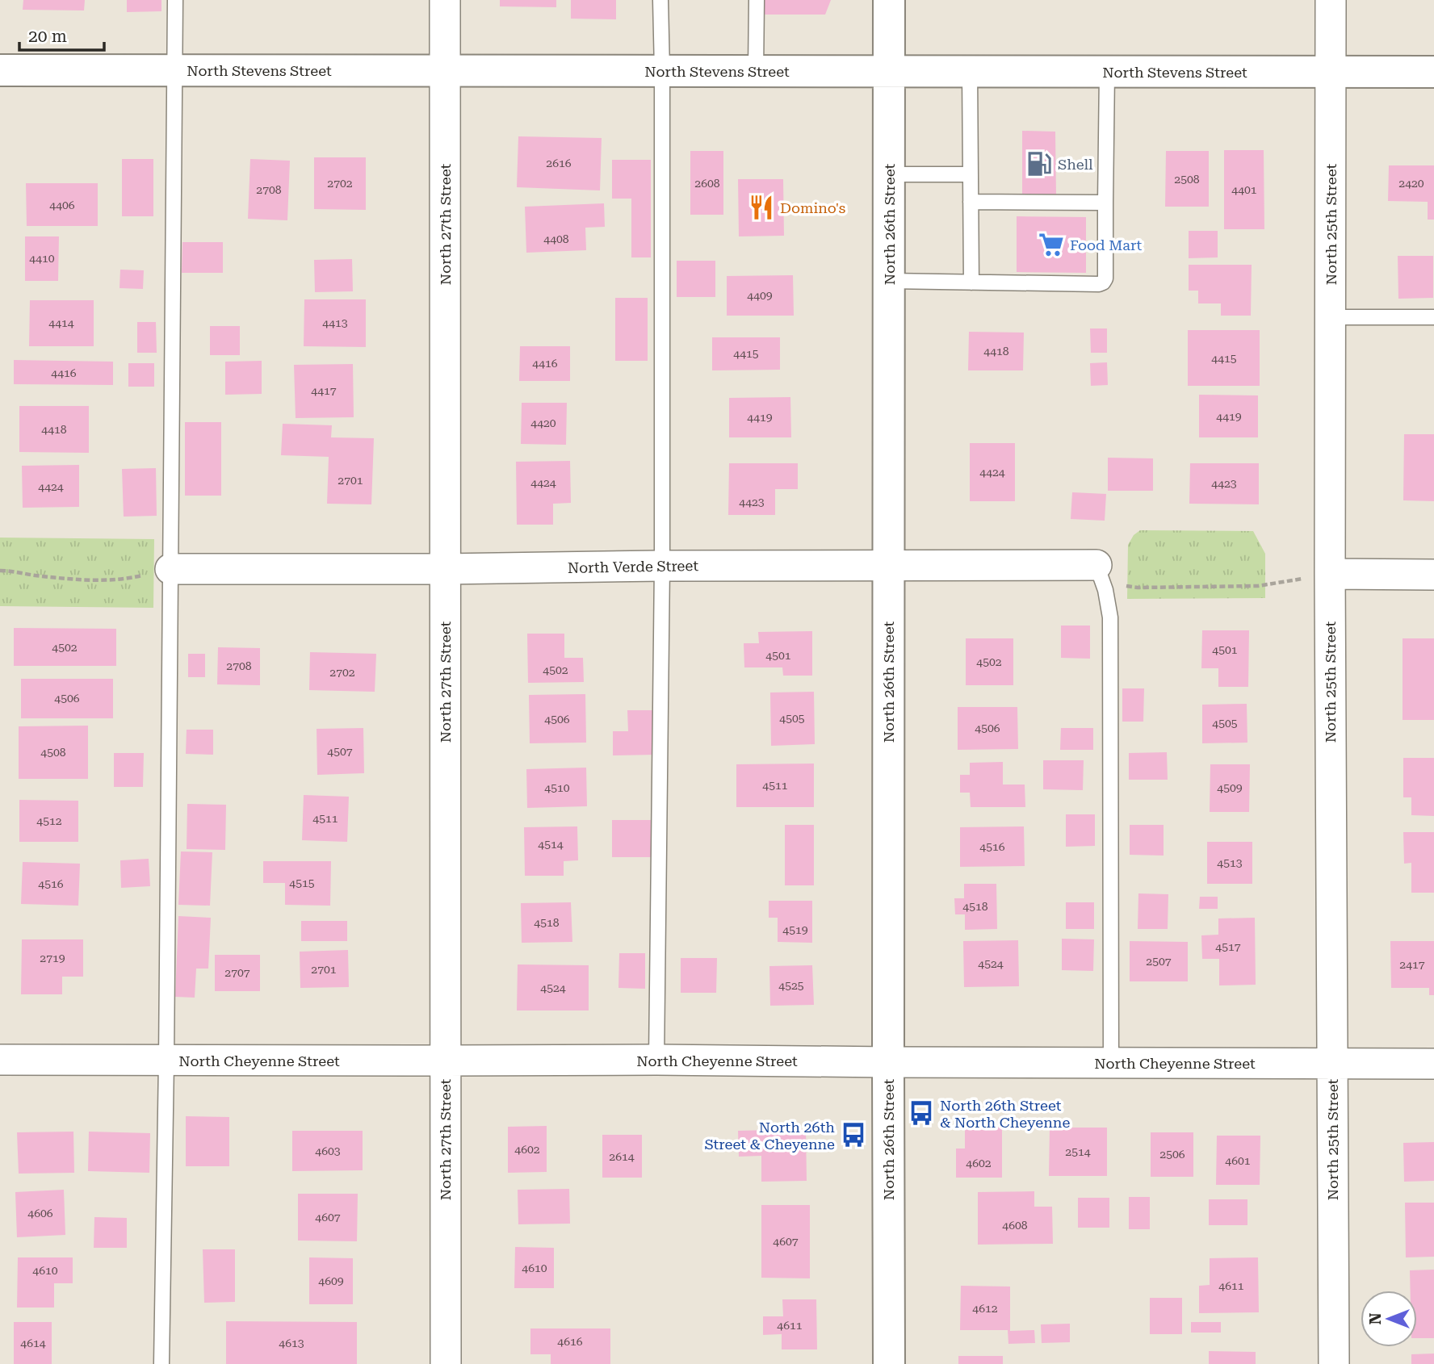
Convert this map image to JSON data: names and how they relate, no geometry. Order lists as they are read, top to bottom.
{
  "streets": {
    "street": [
      "North Stevens Street",
      "North 27th Street",
      "North 26th Street",
      "North 25th Street",
      "North Verde Street",
      "North Cheyenne Street"
    ]
  },
  "crossings": [
    ["North Stevens Street", "North 27th Street"],
    ["North Stevens Street", "North 26th Street"],
    ["North Stevens Street", "North 25th Street"],
    ["North 27th Street", "North Verde Street"],
    ["North 27th Street", "North Cheyenne Street"],
    ["North 26th Street", "North Verde Street"],
    ["North 26th Street", "North Cheyenne Street"],
    ["North 25th Street", "North Cheyenne Street"]
  ],
  "places": {
    "fuel station": ["Shell"],
    "restaurant": ["Domino's"],
    "supermarket": ["Food Mart"],
    "bus stop": ["North 26th Street & North Cheyenne", "North 26th Street & Cheyenne"]
  },
  "house_numbers": [
    "2616",
    "2508",
    "2702",
    "2608",
    "2420",
    "2708",
    "4401",
    "4406",
    "4408",
    "4410",
    "4409",
    "4414",
    "4413",
    "4418",
    "4415",
    "4415",
    "4416",
    "4416",
    "4417",
    "4419",
    "4419",
    "4420",
    "4418",
    "4424",
    "2701",
    "4424",
    "4423",
    "4424",
    "4423",
    "4502",
    "4501",
    "4501",
    "4502",
    "2708",
    "4502",
    "2702",
    "4506",
    "4505",
    "4506",
    "4505",
    "4506",
    "4507",
    "4508",
    "4511",
    "4510",
    "4509",
    "4511",
    "4512",
    "4514",
    "4516",
    "4513",
    "4515",
    "4516",
    "4518",
    "4518",
    "4519",
    "4517",
    "2719",
    "2507",
    "4524",
    "2417",
    "2701",
    "2707",
    "4525",
    "4524",
    "4602",
    "4603",
    "2514",
    "2506",
    "2614",
    "4601",
    "4602",
    "4606",
    "4607",
    "4608",
    "4607",
    "4610",
    "4610",
    "4609",
    "4611",
    "4612",
    "4611",
    "4616",
    "4614",
    "4613"
  ],
  "scale_bar": "20 m",
  "north": "left"
}
